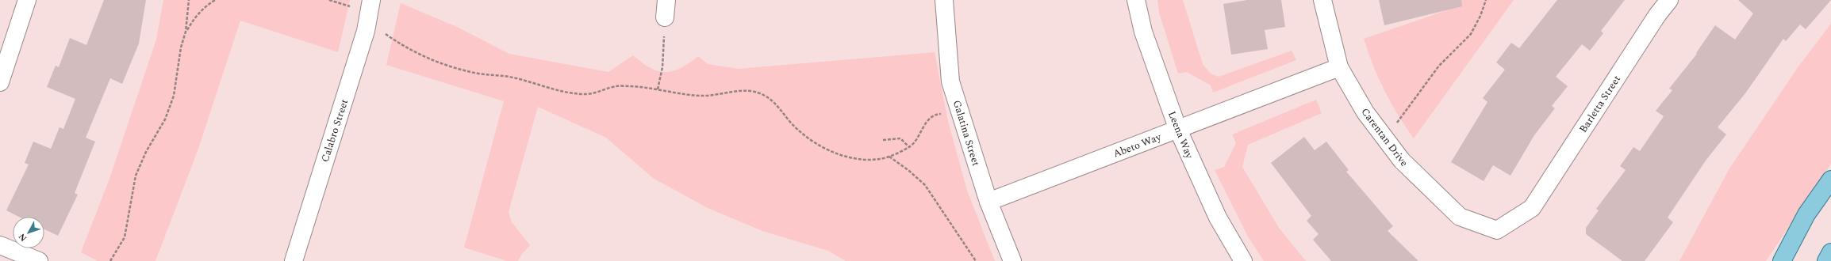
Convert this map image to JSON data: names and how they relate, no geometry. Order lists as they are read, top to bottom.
{
  "streets": {
    "street": [
      "Barletta Street",
      "Calabro Street",
      "Galatina Street",
      "Leena Way",
      "Carentan Drive",
      "Abeto Way"
    ]
  },
  "crossings": [
    ["Barletta Street", "Carentan Drive"],
    ["Galatina Street", "Abeto Way"],
    ["Leena Way", "Abeto Way"],
    ["Carentan Drive", "Abeto Way"]
  ],
  "north": "bottom left"
}
